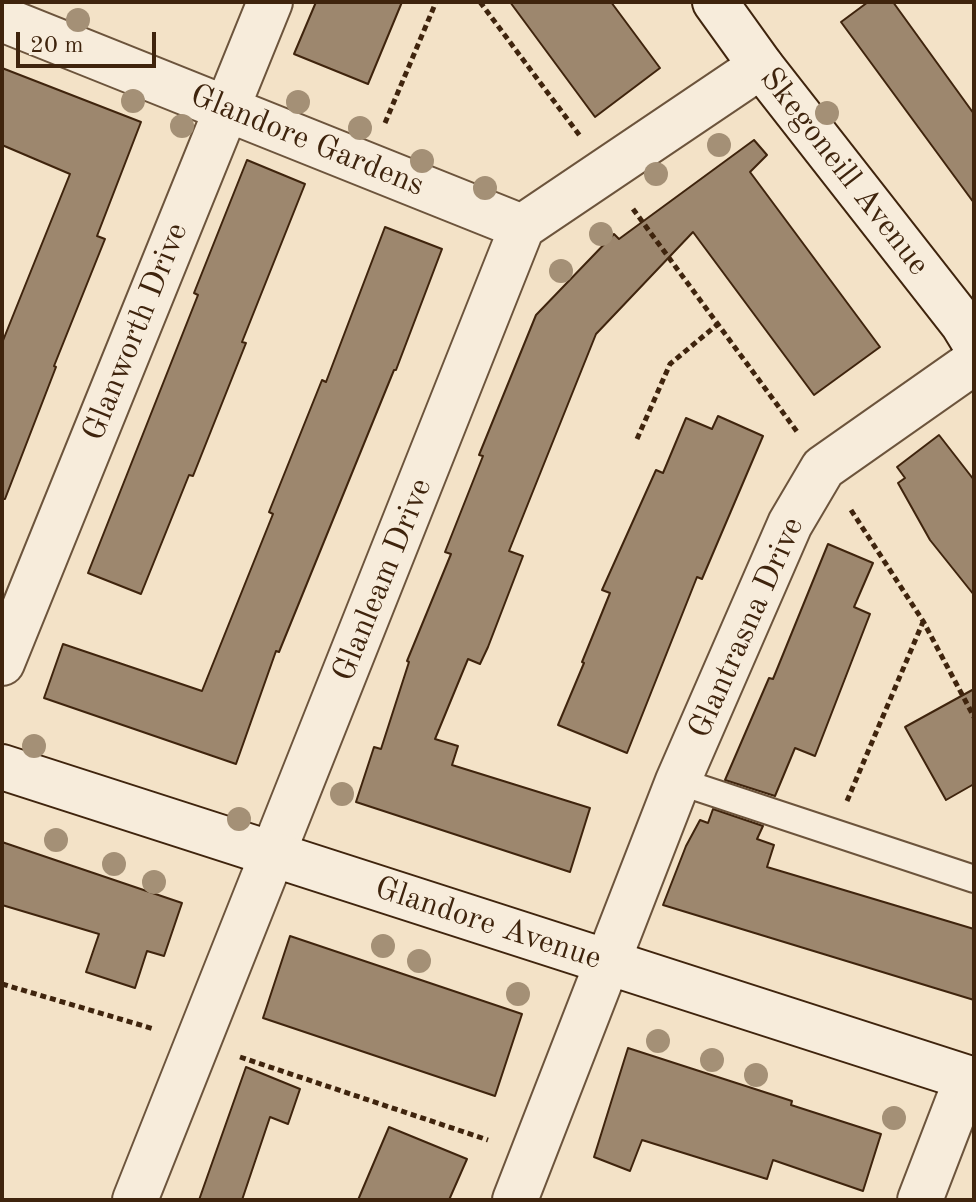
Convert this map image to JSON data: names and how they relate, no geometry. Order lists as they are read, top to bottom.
{
  "streets": {
    "street": [
      "Glandore Gardens",
      "Skegoneill Avenue",
      "Glanworth Drive",
      "Glanleam Drive",
      "Glantrasna Drive",
      "Glandore Avenue"
    ]
  },
  "crossings": [
    ["Glandore Gardens", "Glanworth Drive"],
    ["Glandore Gardens", "Glanleam Drive"],
    ["Skegoneill Avenue", "Glantrasna Drive"],
    ["Glanleam Drive", "Glandore Avenue"],
    ["Glantrasna Drive", "Glandore Avenue"]
  ],
  "scale_bar": "20 m"
}
